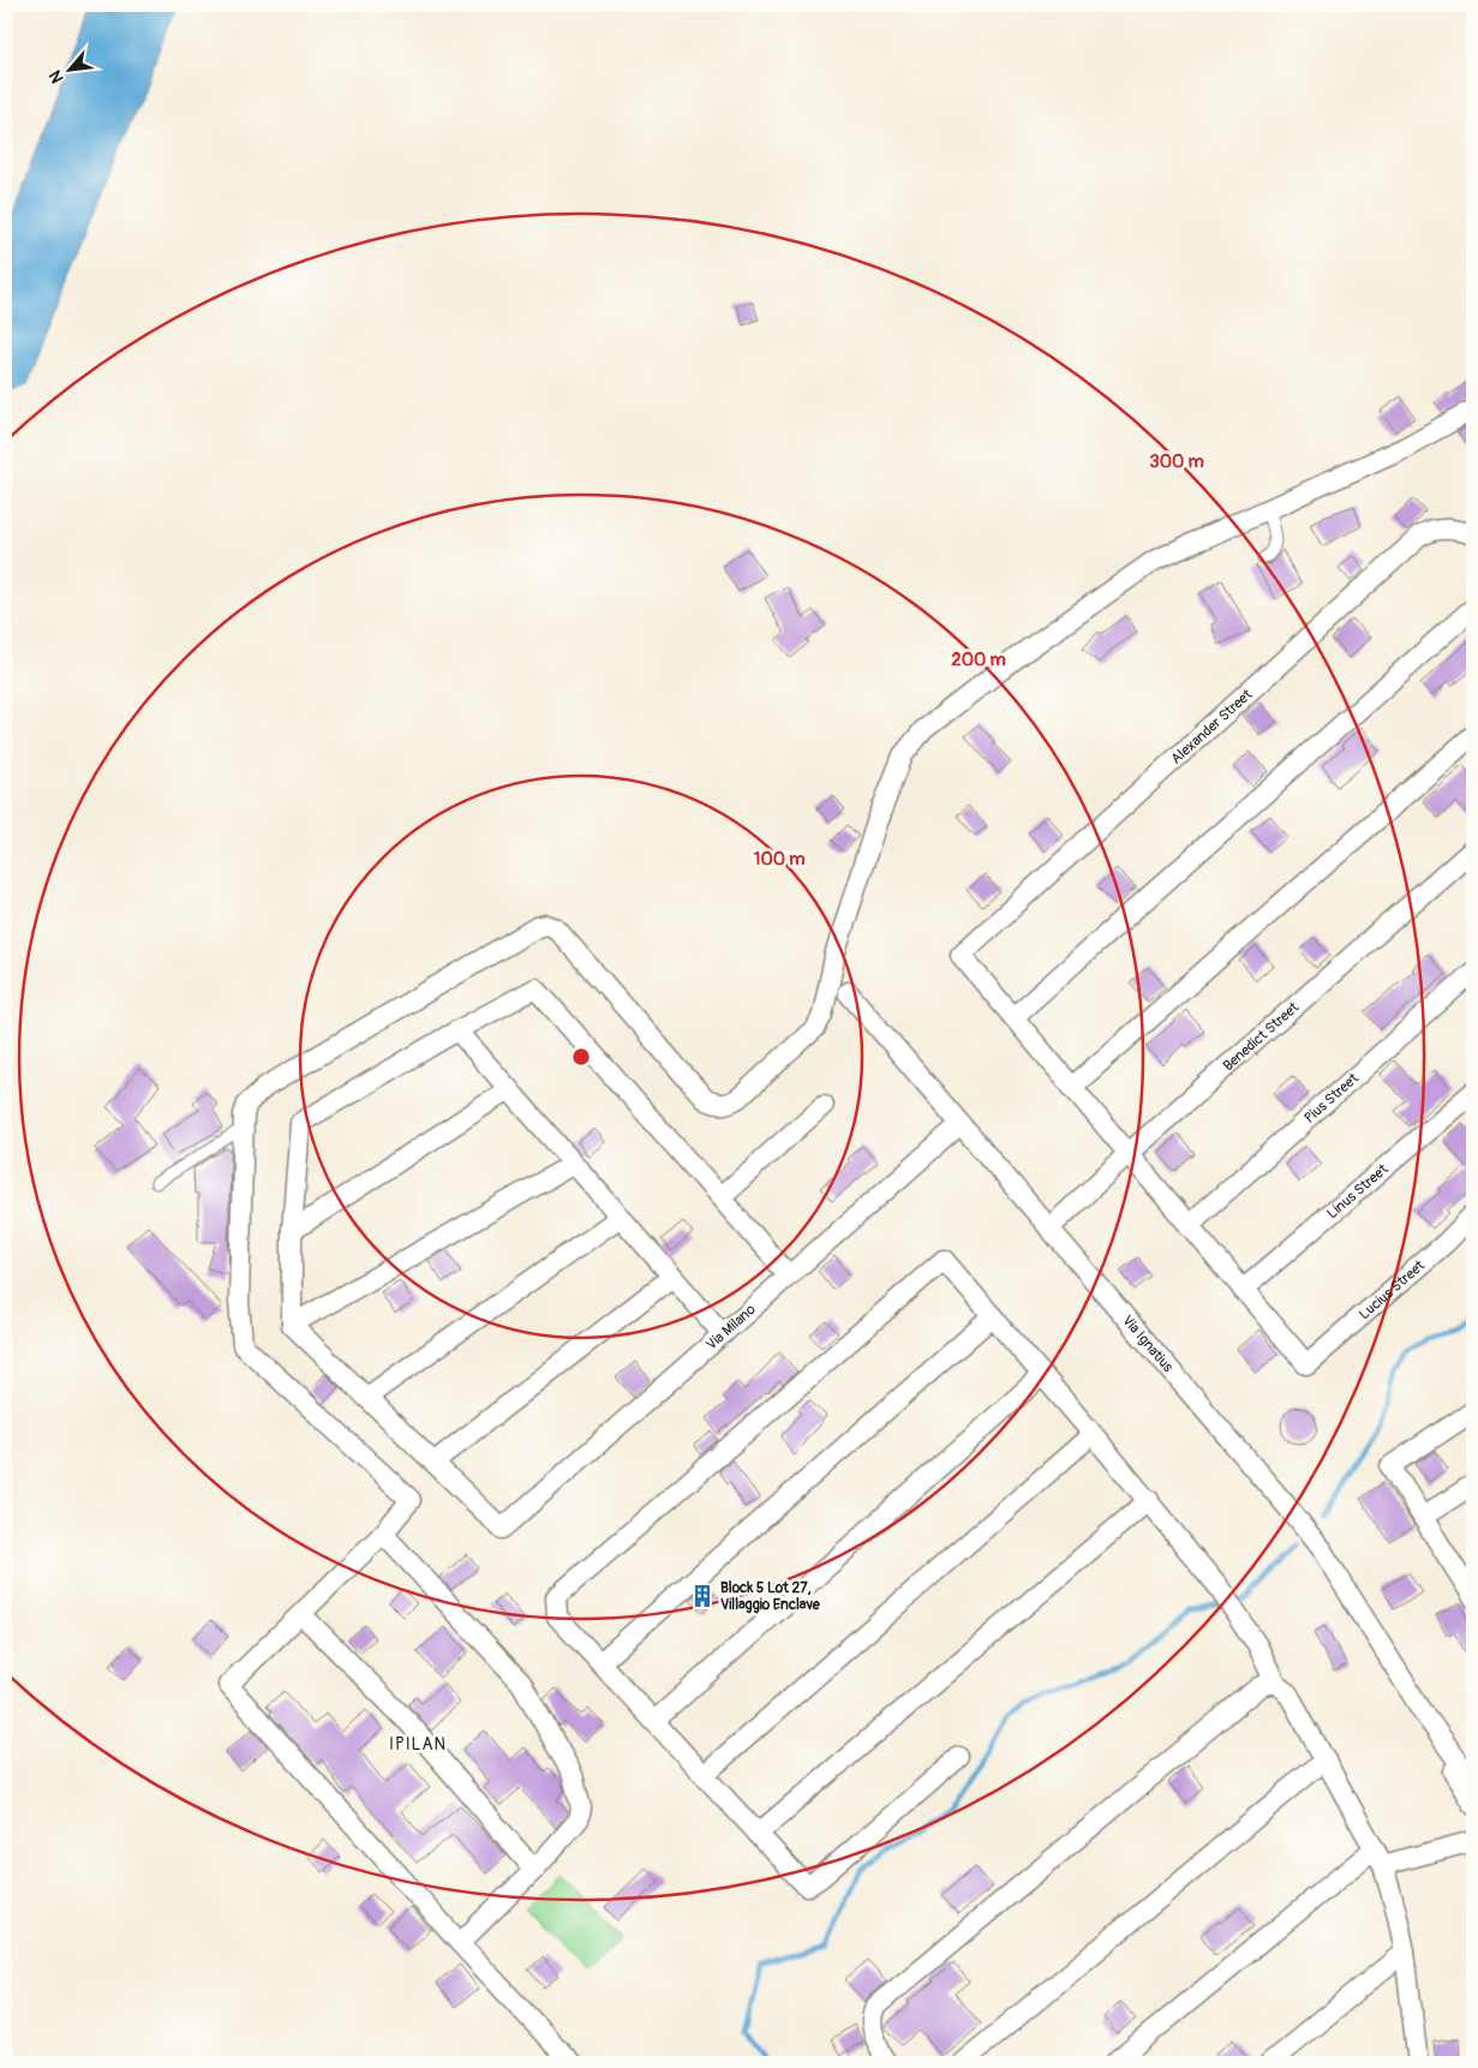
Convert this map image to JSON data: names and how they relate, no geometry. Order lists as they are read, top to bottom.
{
  "streets": {
    "street": [
      "Alexander Street",
      "Benedict Street",
      "Pius Street",
      "Linus Street",
      "Lucius Street",
      "Via Milano",
      "Via Ignatius"
    ]
  },
  "crossings": [
    ["Benedict Street", "Via Ignatius"],
    ["Linus Street", "Lucius Street"],
    ["Via Milano", "Via Ignatius"]
  ],
  "districts": ["IPILAN"],
  "places": {
    "building": ["Block 5 Lot 27, Villaggio Enclave"]
  },
  "north": "bottom left",
  "rings": ["300 m", "200 m", "100 m"]
}
